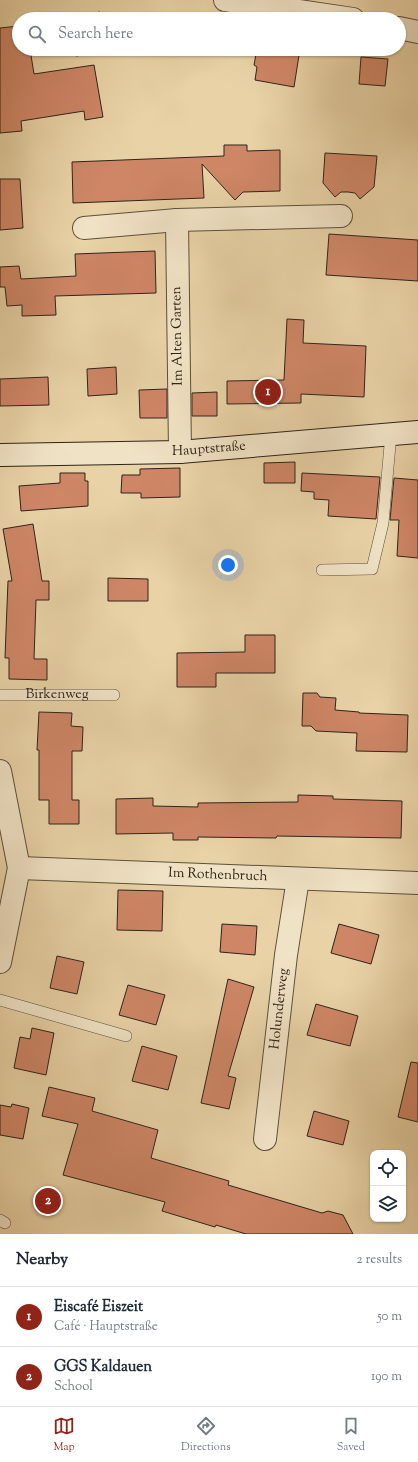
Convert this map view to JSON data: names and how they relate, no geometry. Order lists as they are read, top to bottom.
{
  "streets": {
    "street": [
      "Im Alten Garten",
      "Hauptstraße",
      "Im Rothenbruch",
      "Holunderweg"
    ],
    "lane": ["Birkenweg"]
  },
  "crossings": [
    ["Im Alten Garten", "Hauptstraße"],
    ["Im Rothenbruch", "Holunderweg"]
  ],
  "page": {
    "search": "Search here",
    "pins": ["1", "2"],
    "heading": ["Nearby", "2 results"],
    "list": [
      {
        "mark": "1",
        "name": "Eiscafé Eiszeit",
        "note": "Café · Hauptstraße",
        "value": "50 m"
      },
      {
        "mark": "2",
        "name": "GGS Kaldauen",
        "note": "School",
        "value": "190 m"
      }
    ],
    "nav": ["Map", "Directions", "Saved"]
  }
}
